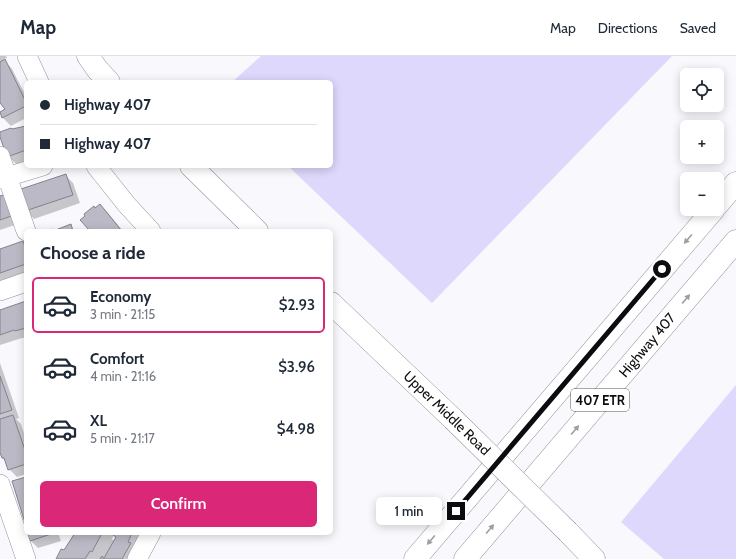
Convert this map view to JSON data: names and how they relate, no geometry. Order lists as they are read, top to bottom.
{
  "streets": {
    "main road": ["Highway 407", "407 ETR", "Upper Middle Road"]
  },
  "page": {
    "header": "Map",
    "nav": ["Map", "Directions", "Saved"],
    "map_buttons": ["+", "−"],
    "banner": ["Highway 407", "Highway 407"],
    "heading": "Choose a ride",
    "list": [
      {
        "name": "Economy",
        "note": "3 min · 21:15",
        "value": "$2.93"
      },
      {
        "name": "Comfort",
        "note": "4 min · 21:16",
        "value": "$3.96"
      },
      {
        "name": "XL",
        "note": "5 min · 21:17",
        "value": "$4.98"
      }
    ],
    "buttons": "Confirm",
    "bubble": "1 min"
  }
}
